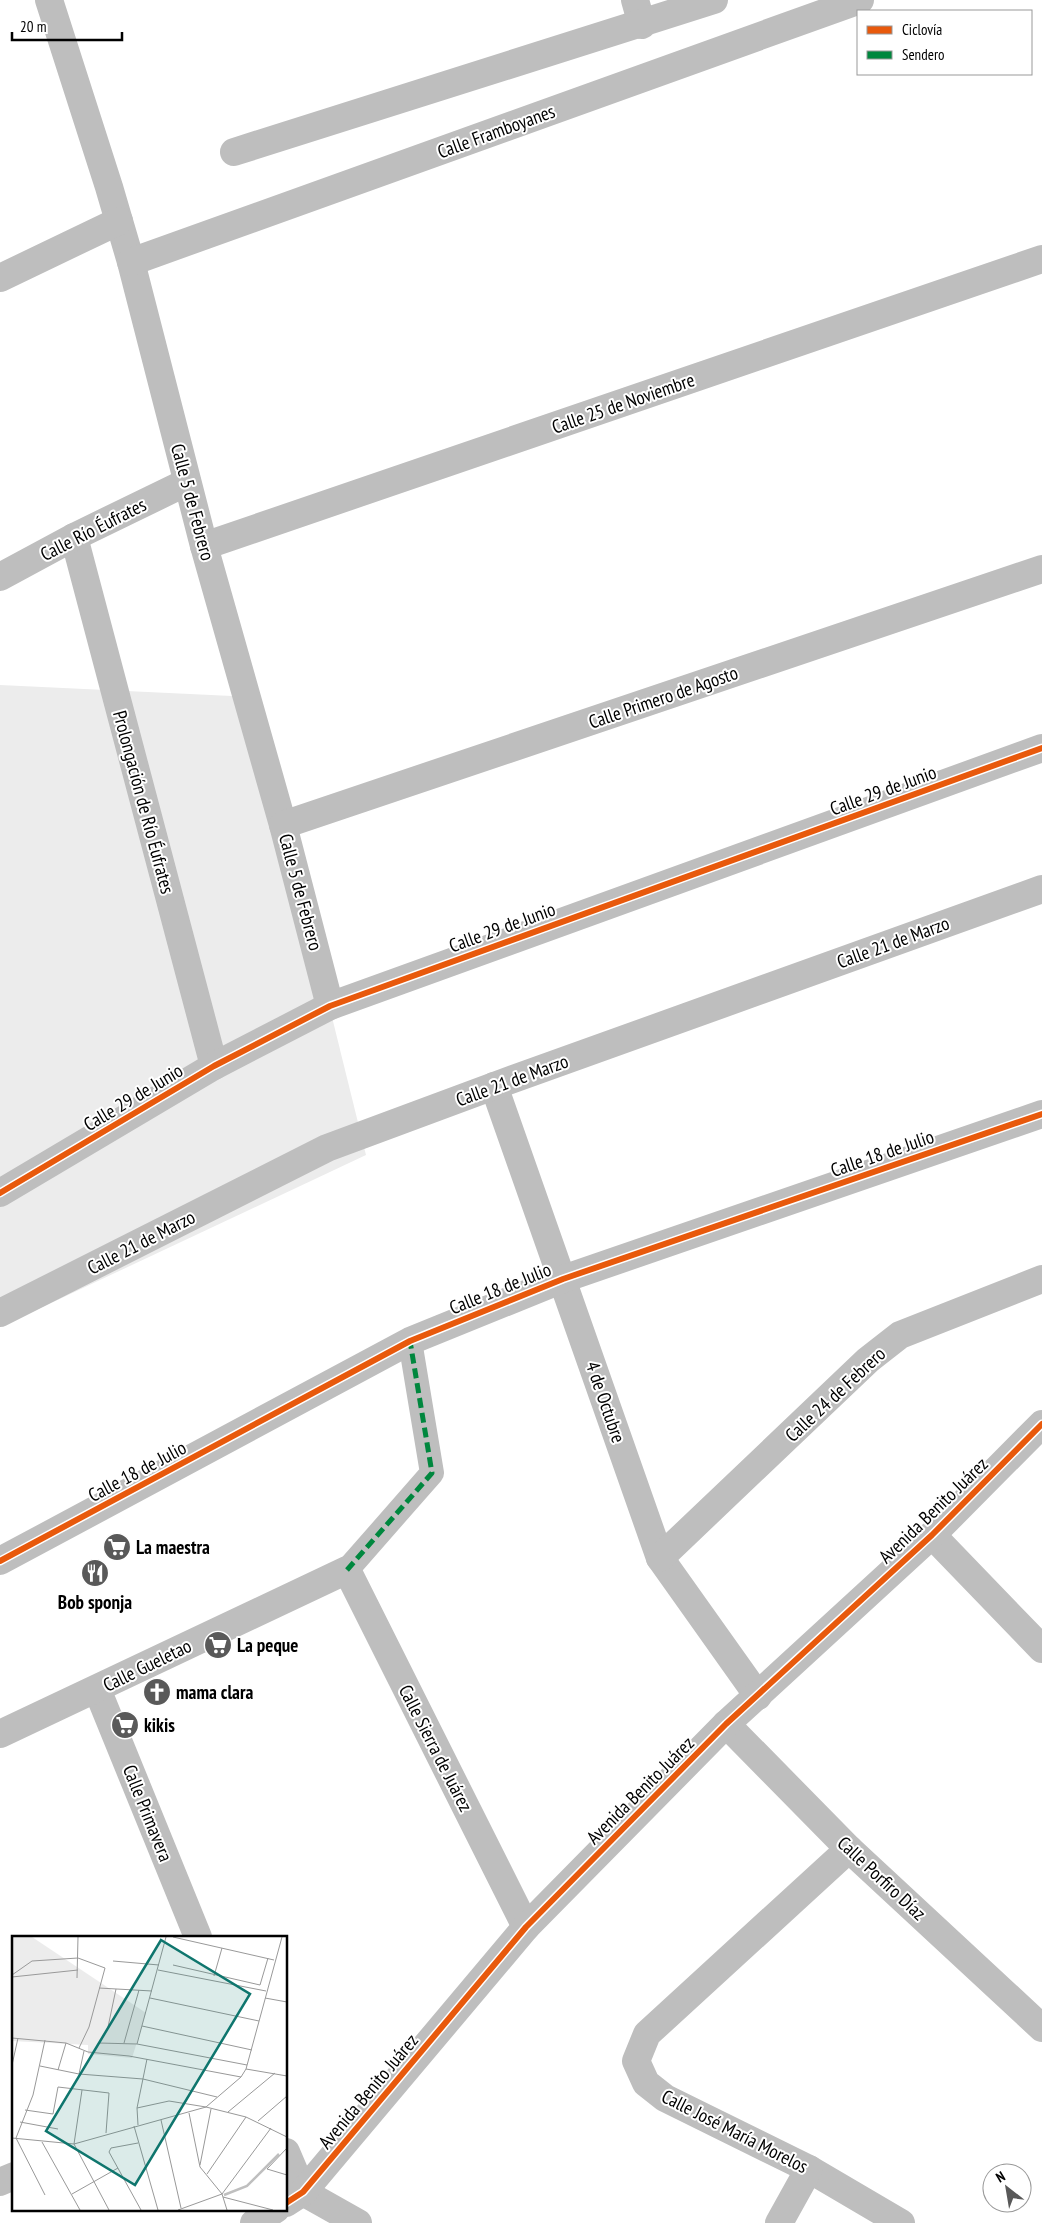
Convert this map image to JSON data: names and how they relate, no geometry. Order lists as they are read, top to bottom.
{
  "streets": {
    "street": [
      "Calle Framboyanes",
      "Calle 25 de Noviembre",
      "Calle 5 de Febrero",
      "Calle Río Éufrates",
      "Calle Primero de Agosto",
      "Calle 29 de Junio",
      "Prolongación de Río Éufrates",
      "Calle 21 de Marzo",
      "Calle 18 de Julio",
      "Calle 24 de Febrero",
      "4 de Octubre",
      "Avenida Benito Juárez",
      "Calle Gueletao",
      "Calle Sierra de Juárez",
      "Calle Primavera",
      "Calle Porfiro Díaz",
      "Calle José María Morelos"
    ]
  },
  "crossings": [
    ["Calle Framboyanes", "Calle 5 de Febrero"],
    ["Calle 25 de Noviembre", "Calle 5 de Febrero"],
    ["Calle 5 de Febrero", "Calle Río Éufrates"],
    ["Calle 5 de Febrero", "Calle Primero de Agosto"],
    ["Calle 5 de Febrero", "Calle 29 de Junio"],
    ["Calle Río Éufrates", "Prolongación de Río Éufrates"],
    ["Calle 29 de Junio", "Prolongación de Río Éufrates"],
    ["Calle 21 de Marzo", "4 de Octubre"],
    ["Calle 18 de Julio", "4 de Octubre"],
    ["Calle 24 de Febrero", "4 de Octubre"],
    ["4 de Octubre", "Avenida Benito Juárez"],
    ["Avenida Benito Juárez", "Calle Sierra de Juárez"],
    ["Avenida Benito Juárez", "Calle Porfiro Díaz"],
    ["Calle Gueletao", "Calle Sierra de Juárez"],
    ["Calle Gueletao", "Calle Primavera"],
    ["Calle Porfiro Díaz", "Calle José María Morelos"]
  ],
  "places": {
    "supermarket": ["La maestra", "La peque", "kikis"],
    "restaurant": ["Bob sponja"],
    "church": ["mama clara"]
  },
  "legend": ["Ciclovía", "Sendero"],
  "scale_bar": "20 m",
  "north": "top left"
}
